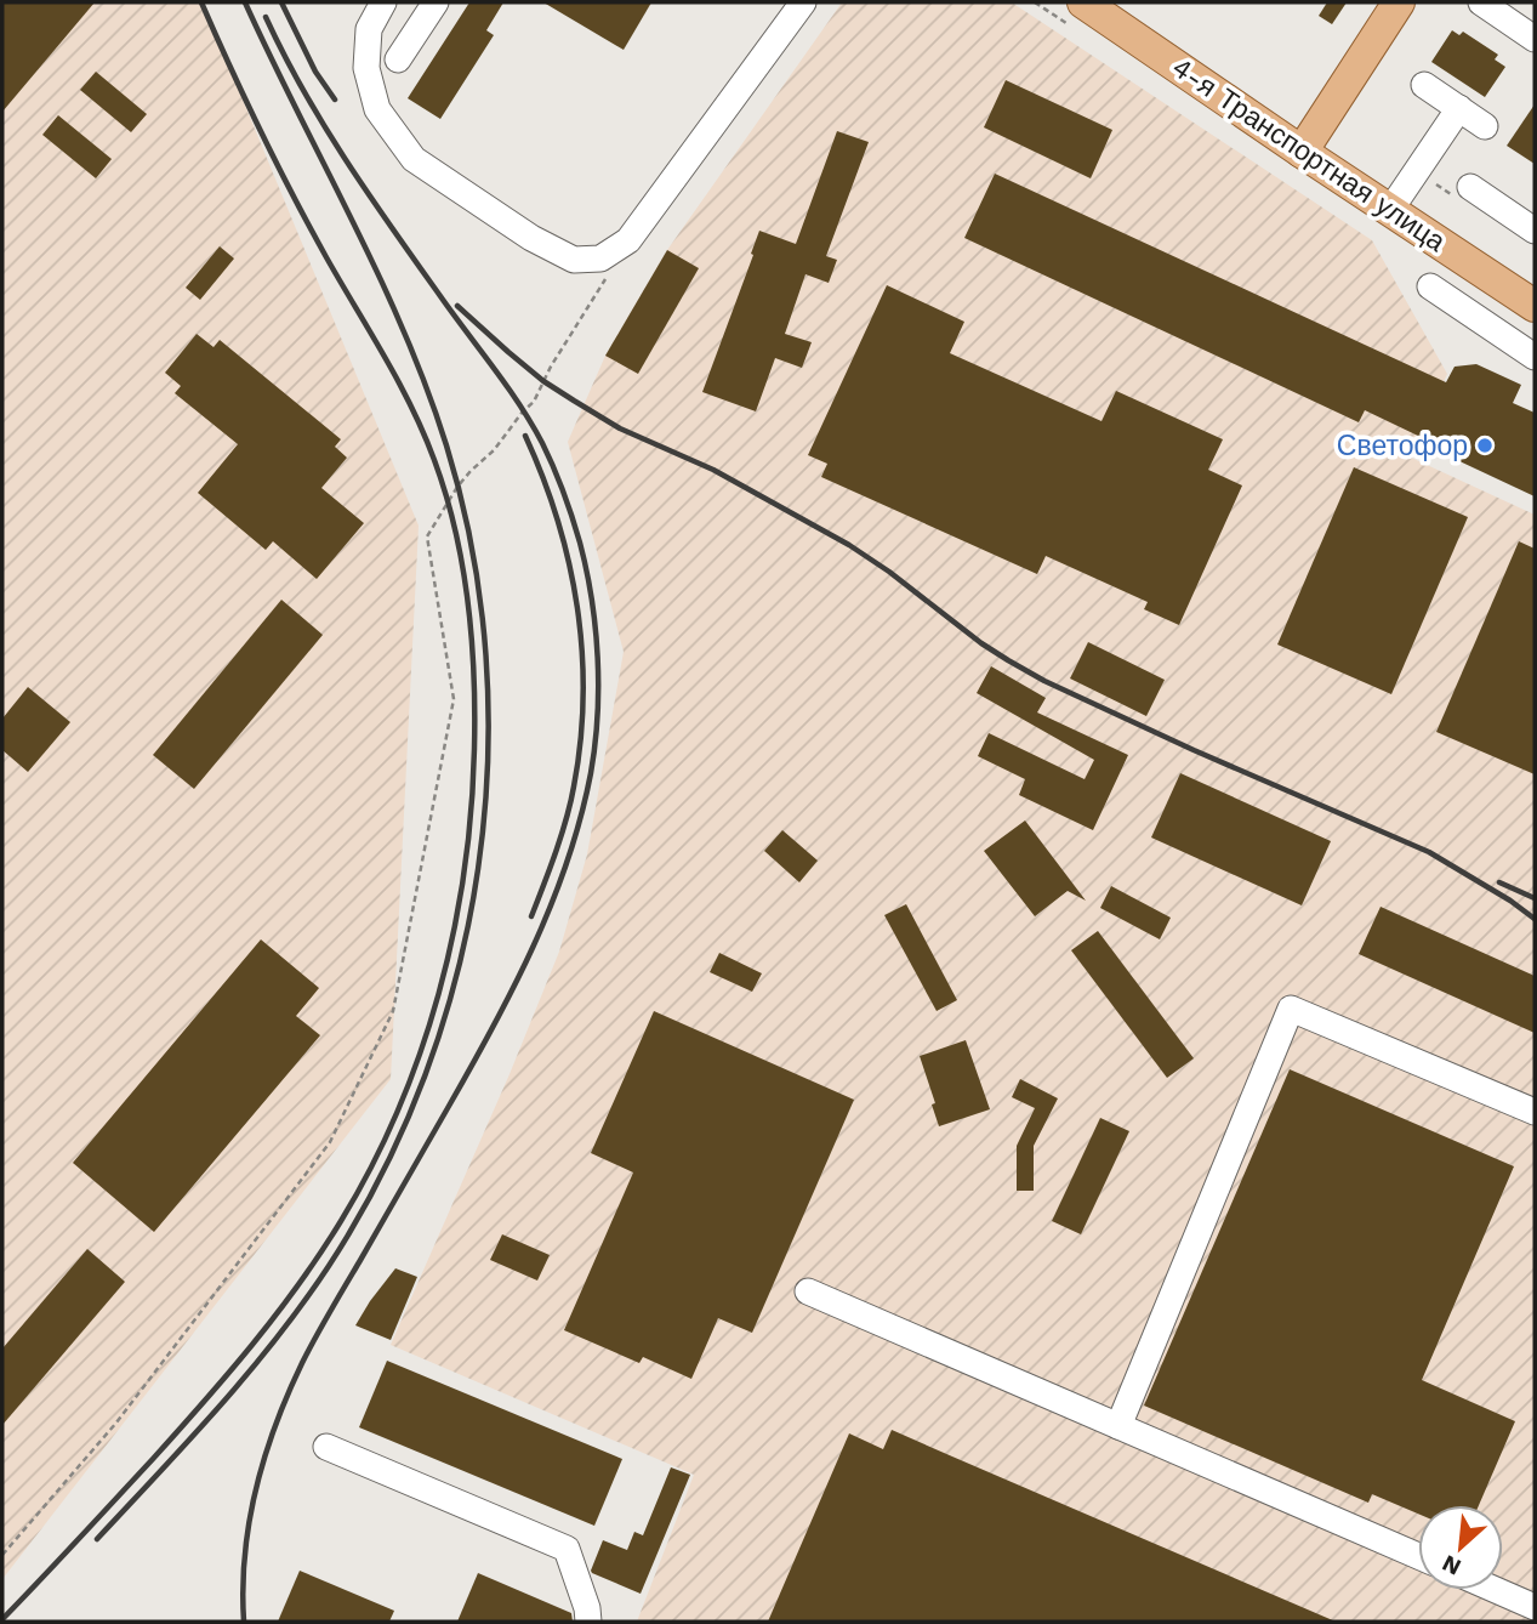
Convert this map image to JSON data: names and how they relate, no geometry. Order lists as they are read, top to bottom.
{
  "streets": {
    "main road": ["4-я Транспортная улица"]
  },
  "places": ["Светофор"],
  "north": "bottom left"
}
